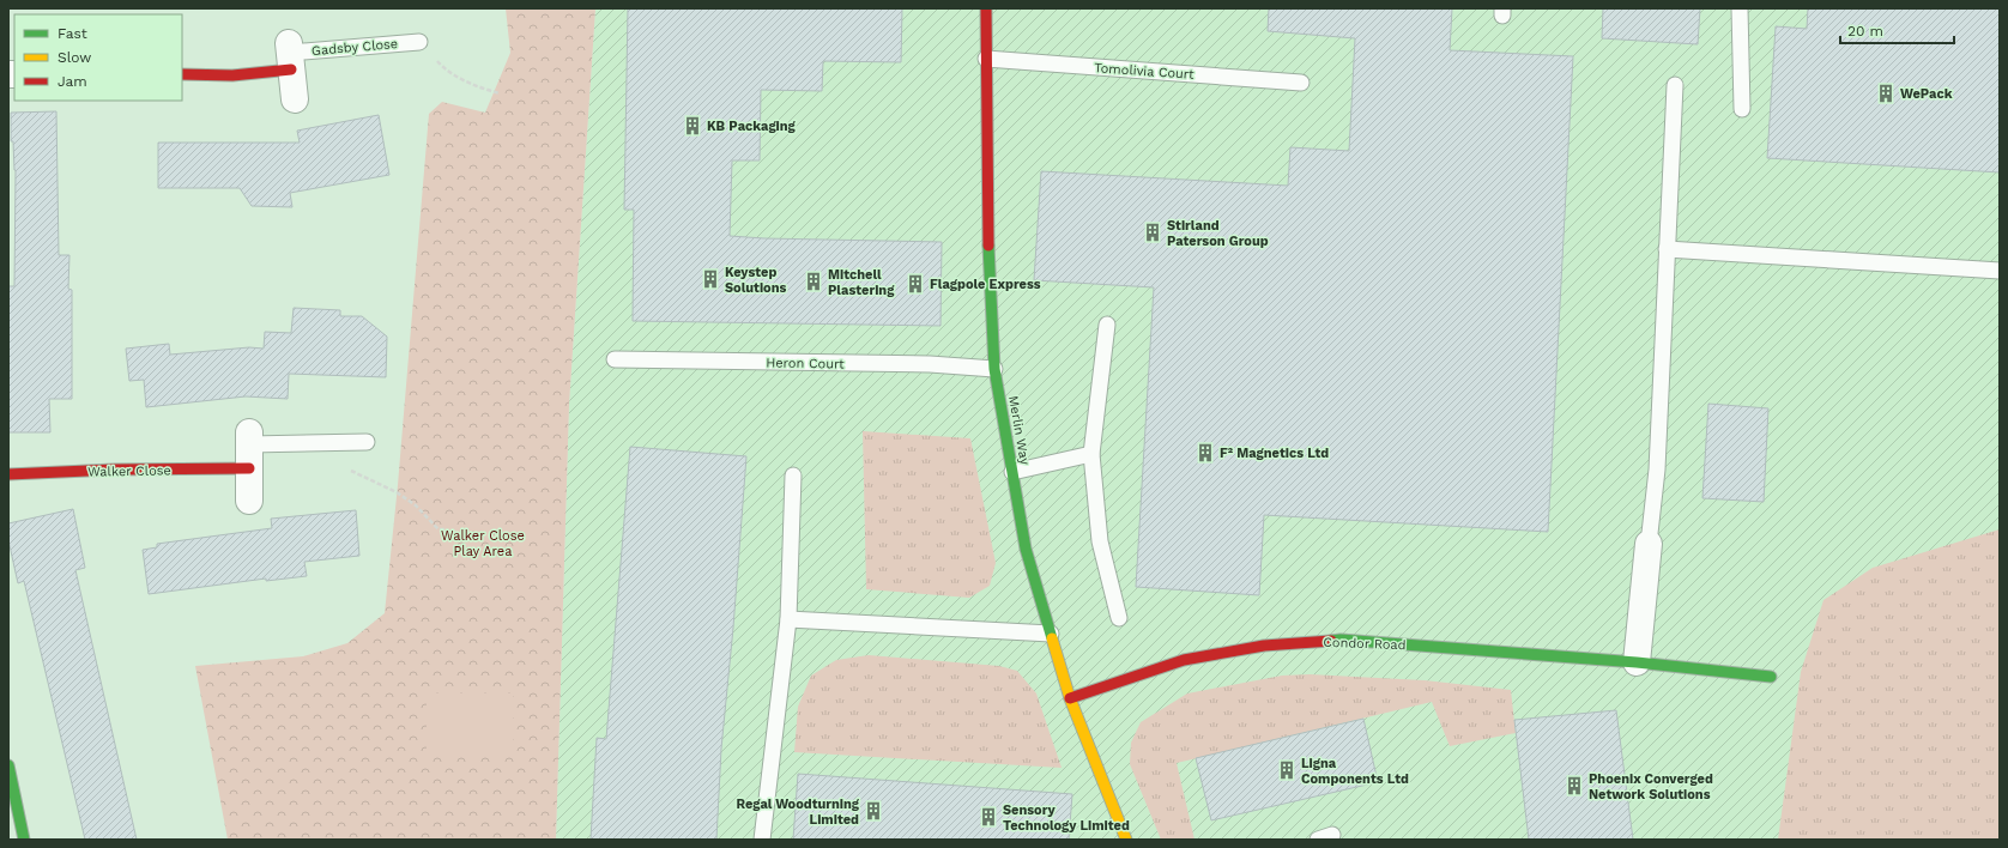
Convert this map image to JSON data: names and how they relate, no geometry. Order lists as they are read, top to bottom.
{
  "streets": {
    "street": [
      "Gadsby Close",
      "Merlin Way",
      "Walker Close",
      "Condor Road"
    ],
    "lane": ["Tomolivia Court", "Heron Court"]
  },
  "crossings": [
    ["Tomolivia Court", "Merlin Way"],
    ["Heron Court", "Merlin Way"],
    ["Merlin Way", "Condor Road"]
  ],
  "parks": ["Walker Close Play Area"],
  "places": {
    "building": [
      "WePack",
      "KB Packaging",
      "Stirland Paterson Group",
      "Keystep Solutions",
      "Mitchell Plastering",
      "Flagpole Express",
      "F² Magnetics Ltd",
      "Ligna Components Ltd",
      "Phoenix Converged Network Solutions",
      "Regal Woodturning Limited",
      "Sensory Technology Limited"
    ]
  },
  "legend": ["Fast", "Slow", "Jam"],
  "scale_bar": "20 m"
}
